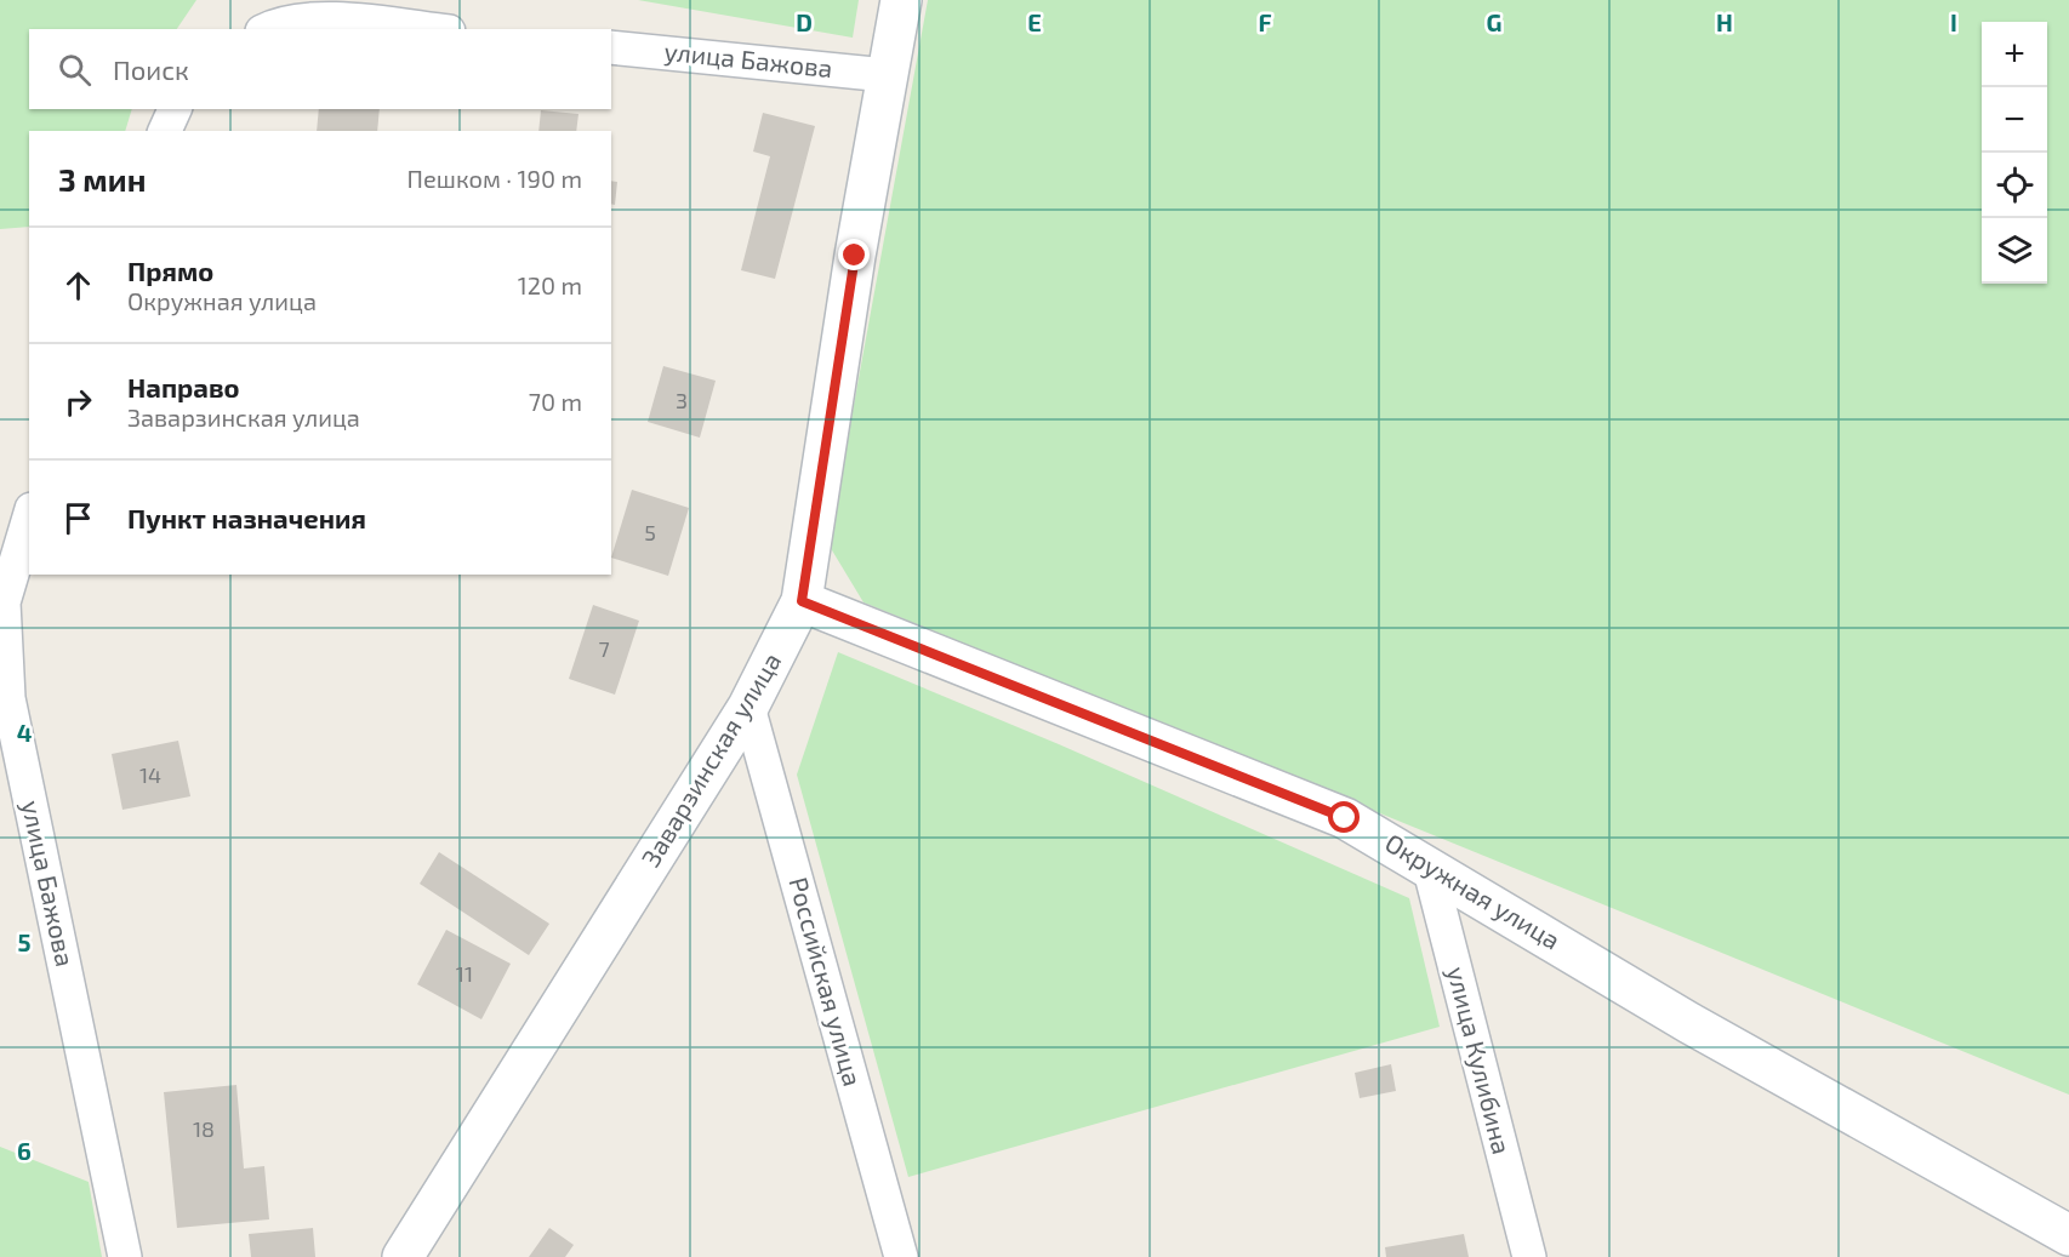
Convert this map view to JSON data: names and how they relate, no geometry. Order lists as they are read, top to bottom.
{
  "streets": {
    "street": [
      "улица Бажова",
      "Заварзинская улица",
      "Окружная улица",
      "Российская улица",
      "улица Кулибина"
    ]
  },
  "crossings": [
    ["улица Бажова", "Заварзинская улица"],
    ["Заварзинская улица", "Окружная улица"],
    ["Заварзинская улица", "Российская улица"],
    ["Окружная улица", "улица Кулибина"]
  ],
  "house_numbers": [
    "3",
    "5",
    "7",
    "14",
    "11",
    "18"
  ],
  "page": {
    "map_buttons": ["+", "−"],
    "search": "Поиск",
    "heading": ["3 мин", "Пешком · 190 m"],
    "list": [
      ["Прямо", "Окружная улица", "120 m"],
      ["Направо", "Заварзинская улица", "70 m"],
      "Пункт назначения"
    ]
  },
  "grid": {
    "columns": [
      "D",
      "E",
      "F",
      "G",
      "H",
      "I"
    ],
    "rows": ["4", "5", "6"]
  }
}
